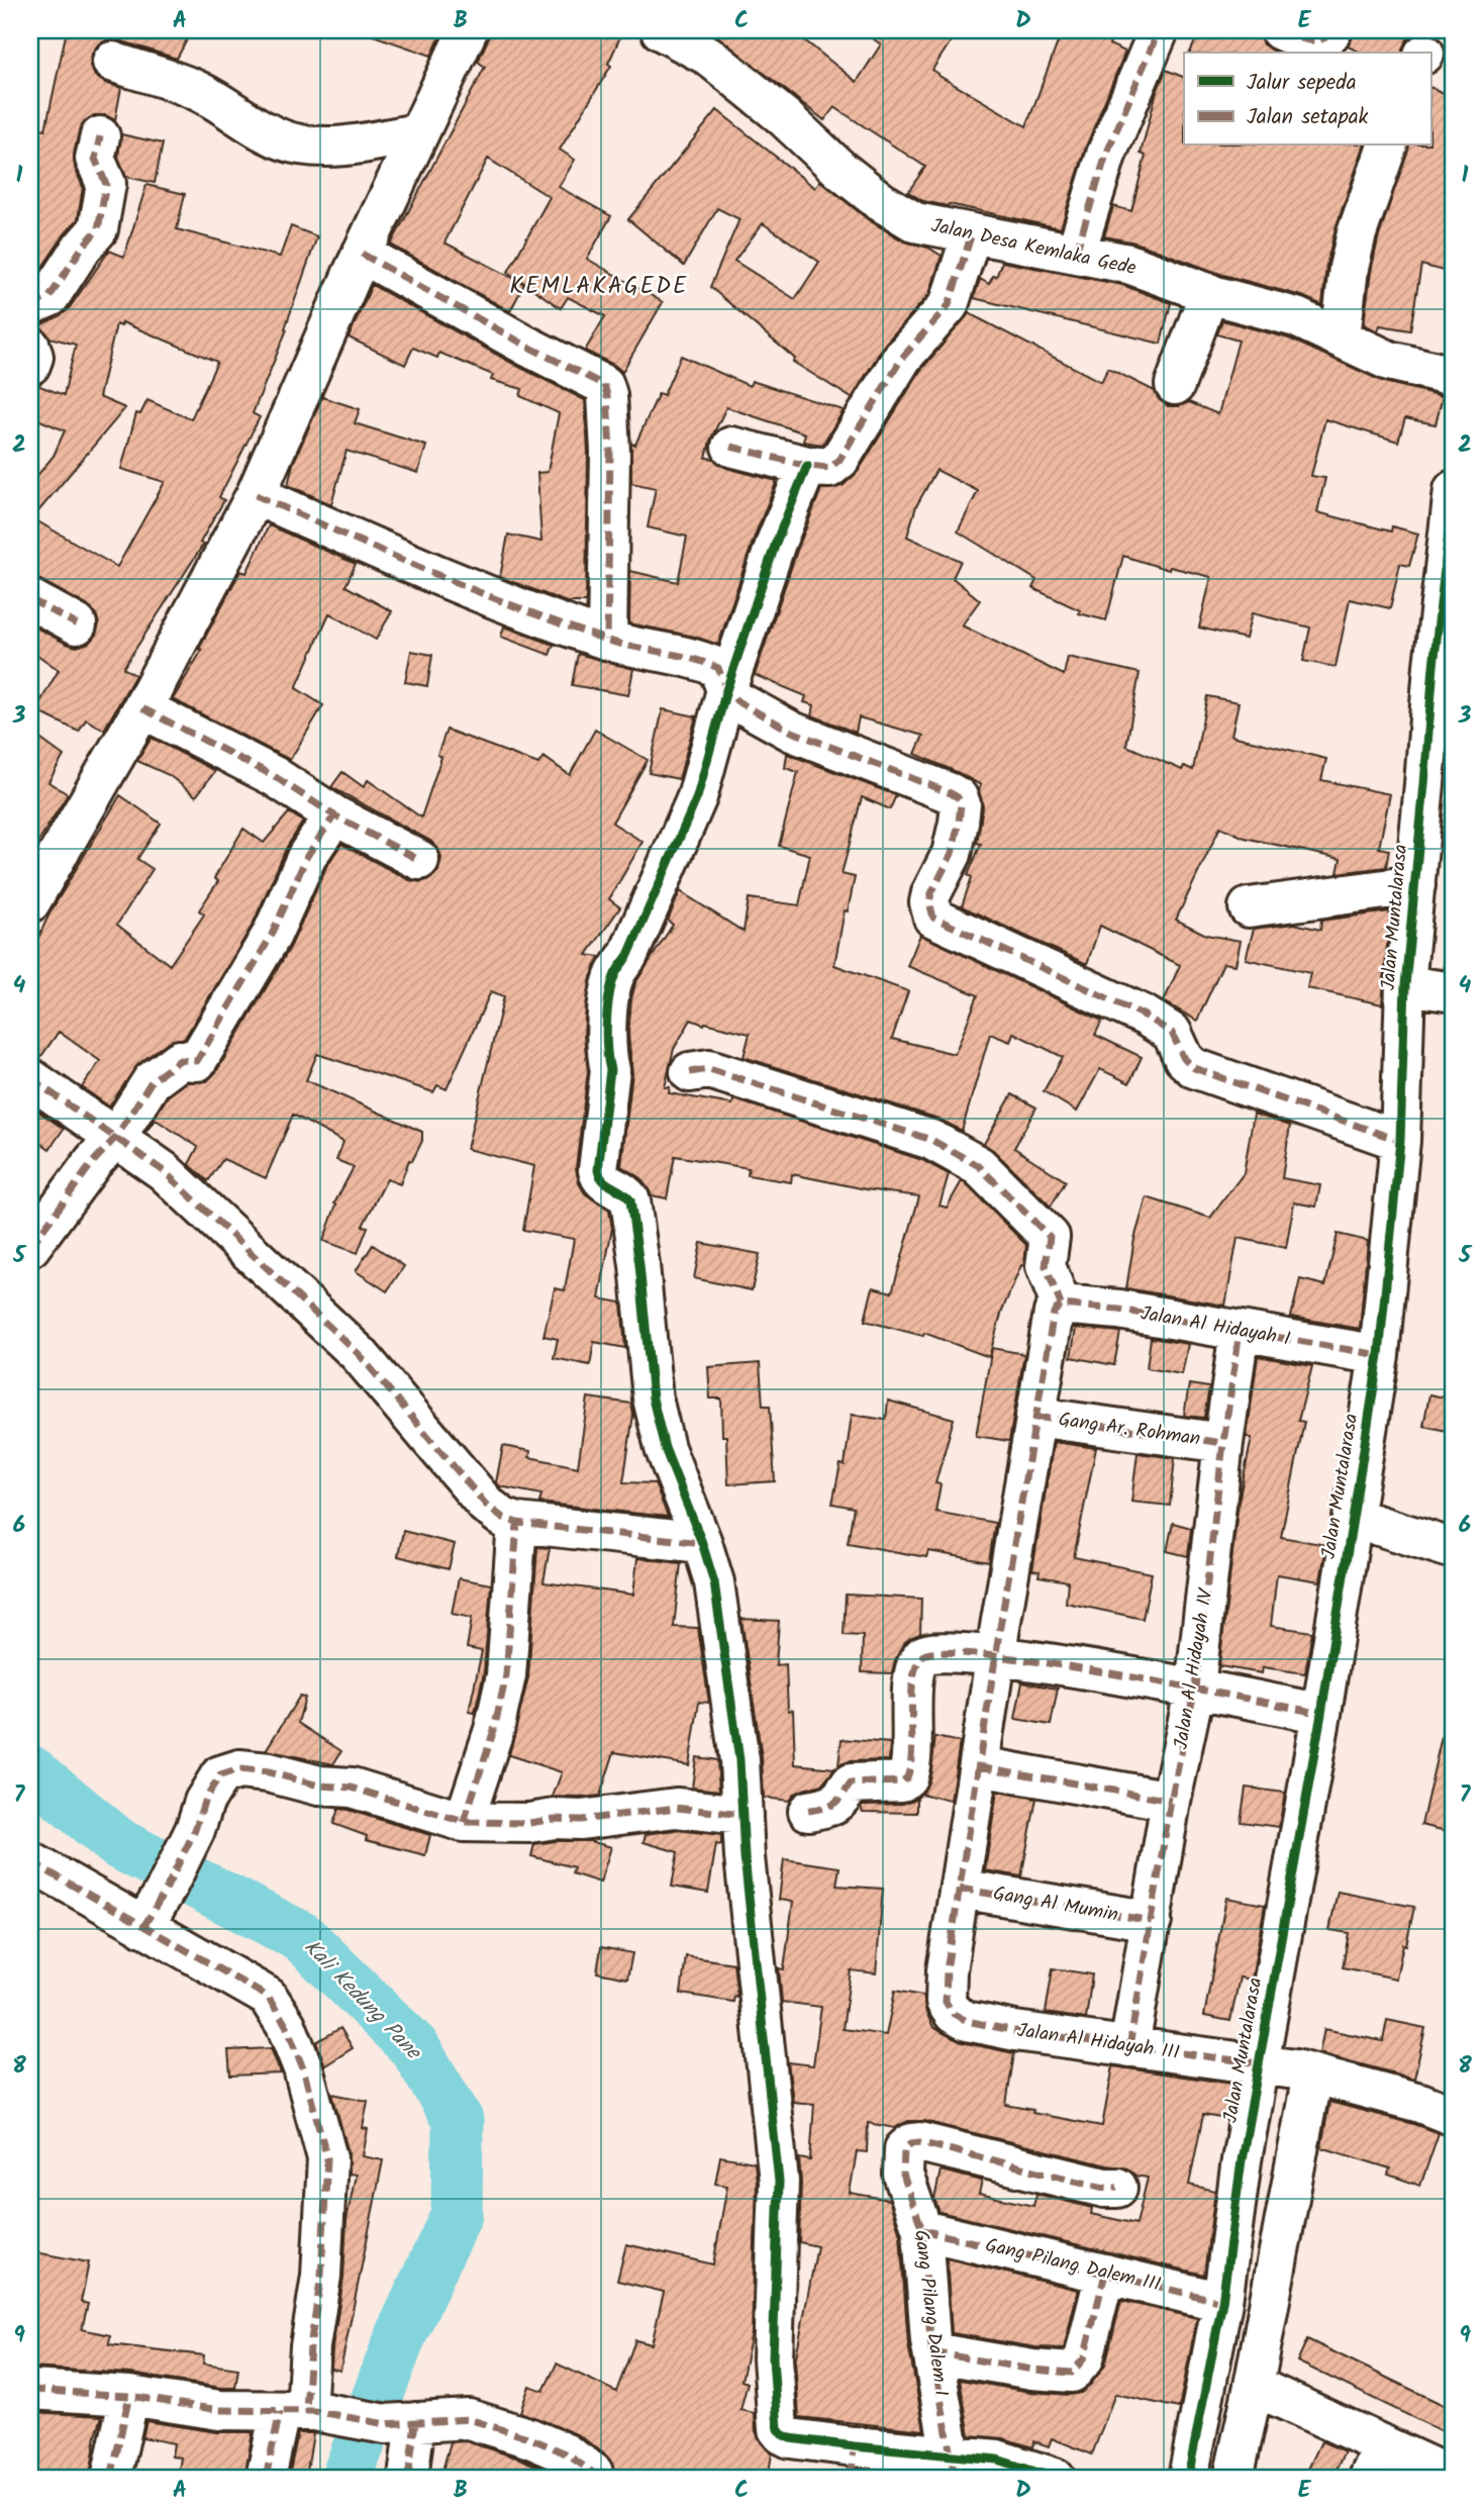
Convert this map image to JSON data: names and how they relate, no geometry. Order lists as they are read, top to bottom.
{
  "streets": {
    "street": [
      "Jalan Desa Kemlaka Gede",
      "Jalan Muntalarasa",
      "Jalan Al Hidayah I",
      "Gang Ar. Rohman",
      "Jalan Al Hidayah IV",
      "Gang Al Mumin",
      "Jalan Al Hidayah III",
      "Gang Pilang Dalem III",
      "Gang Pilang Dalem I"
    ]
  },
  "crossings": [
    ["Jalan Muntalarasa", "Jalan Al Hidayah I"],
    ["Jalan Muntalarasa", "Jalan Al Hidayah III"],
    ["Jalan Muntalarasa", "Gang Pilang Dalem III"],
    ["Jalan Al Hidayah I", "Jalan Al Hidayah IV"],
    ["Gang Ar. Rohman", "Jalan Al Hidayah IV"],
    ["Jalan Al Hidayah IV", "Gang Al Mumin"],
    ["Jalan Al Hidayah IV", "Jalan Al Hidayah III"],
    ["Gang Al Mumin", "Jalan Al Hidayah III"],
    ["Gang Pilang Dalem III", "Gang Pilang Dalem I"]
  ],
  "districts": ["KEMLAKAGEDE"],
  "water": ["Kali Kedung Pane"],
  "legend": ["Jalur sepeda", "Jalan setapak"],
  "grid": {
    "columns": [
      "A",
      "B",
      "C",
      "D",
      "E"
    ],
    "rows": [
      "1",
      "2",
      "3",
      "4",
      "5",
      "6",
      "7",
      "8",
      "9"
    ]
  }
}
